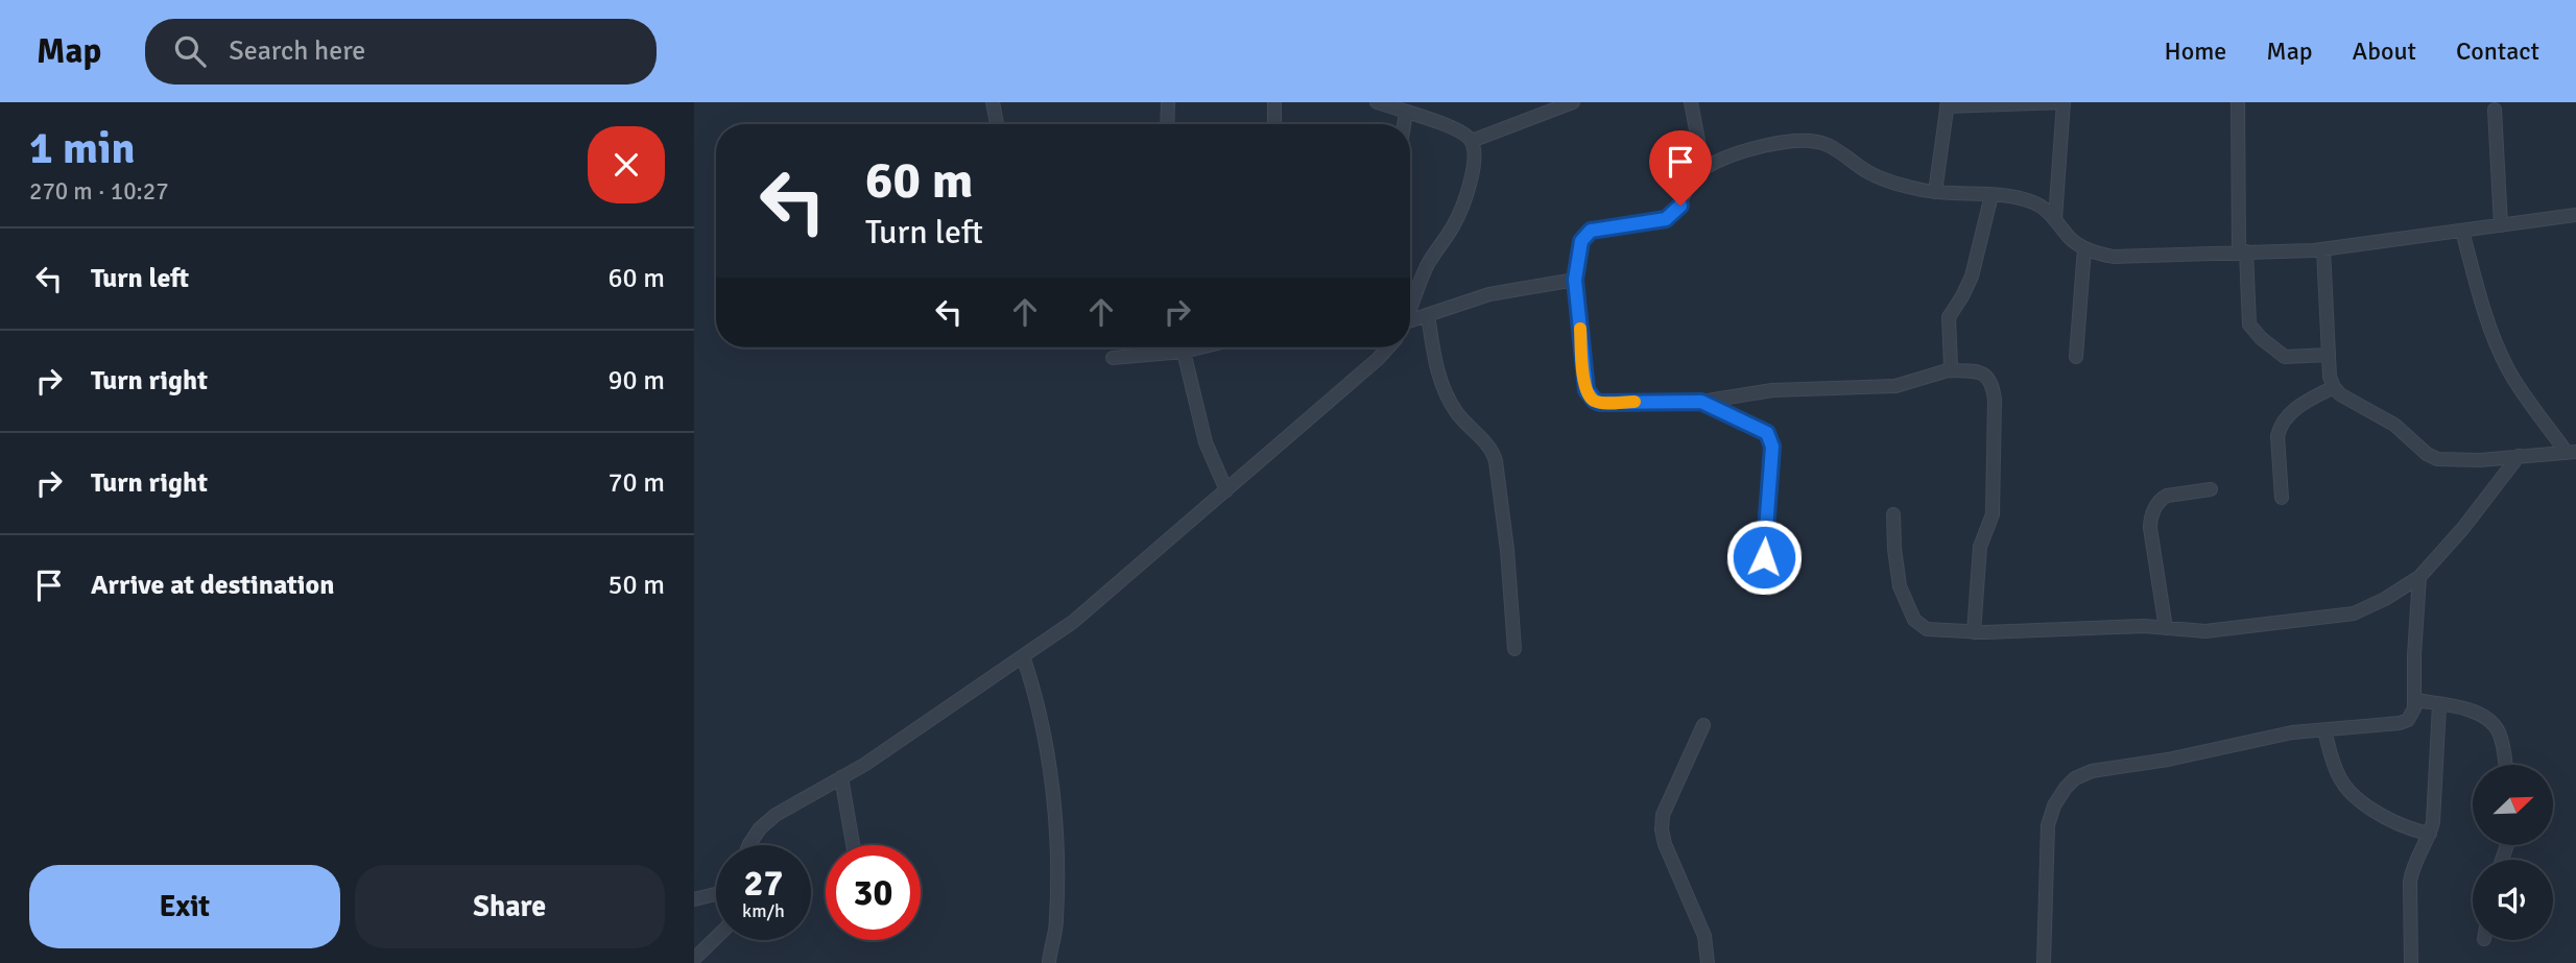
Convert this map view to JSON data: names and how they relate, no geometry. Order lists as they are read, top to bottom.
{
  "north": "top right",
  "page": {
    "header": "Map",
    "search": "Search here",
    "nav": [
      "Home",
      "Map",
      "About",
      "Contact"
    ],
    "heading": ["1 min", "270 m · 10:27"],
    "turn": ["60 m", "Turn left"],
    "list": [
      {
        "name": "Turn left",
        "value": "60 m"
      },
      {
        "name": "Turn right",
        "value": "90 m"
      },
      {
        "name": "Turn right",
        "value": "70 m"
      },
      {
        "name": "Arrive at destination",
        "value": "50 m"
      }
    ],
    "speed": "27 km/h",
    "limit": "30",
    "buttons": ["Exit", "Share"]
  }
}
